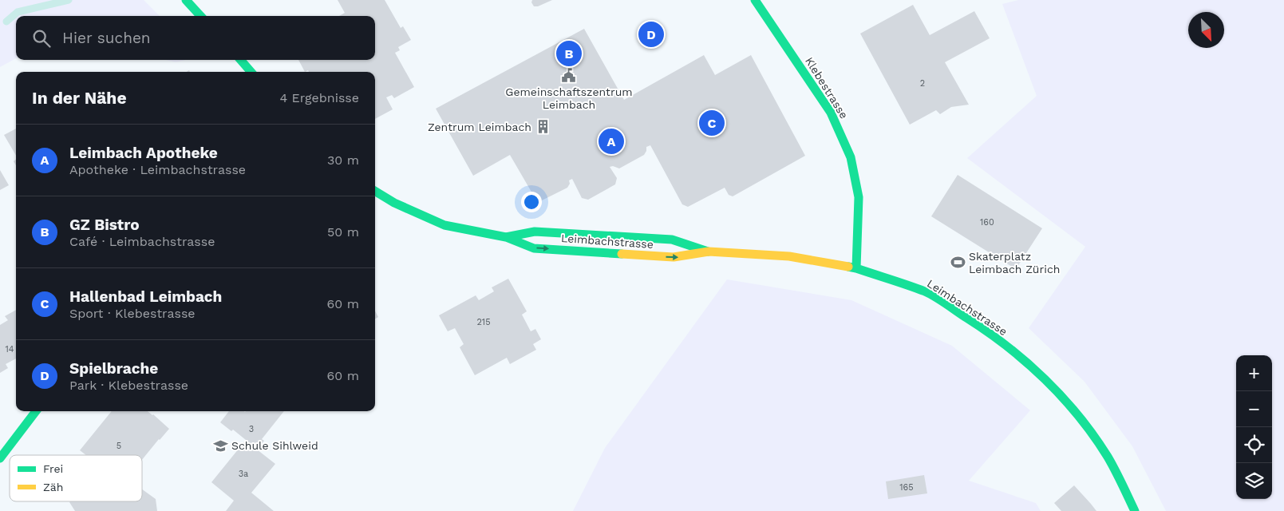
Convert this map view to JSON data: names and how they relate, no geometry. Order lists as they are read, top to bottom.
{
  "streets": {
    "street": ["Klebestrasse", "Leimbachstrasse"]
  },
  "crossings": [
    ["Klebestrasse", "Leimbachstrasse"]
  ],
  "places": {
    "public building": ["Gemeinschaftszentrum Leimbach"],
    "building": ["Zentrum Leimbach"],
    "sports": ["Skaterplatz Leimbach Zürich"],
    "school or university": ["Schule Sihlweid"]
  },
  "house_numbers": [
    "2",
    "160",
    "215",
    "14",
    "3",
    "5",
    "3a",
    "165"
  ],
  "legend": ["Frei", "Zäh"],
  "north": "bottom right",
  "page": {
    "search": "Hier suchen",
    "pins": [
      "D",
      "B",
      "C",
      "A"
    ],
    "heading": ["In der Nähe", "4 Ergebnisse"],
    "list": [
      {
        "mark": "A",
        "name": "Leimbach Apotheke",
        "note": "Apotheke · Leimbachstrasse",
        "value": "30 m"
      },
      {
        "mark": "B",
        "name": "GZ Bistro",
        "note": "Café · Leimbachstrasse",
        "value": "50 m"
      },
      {
        "mark": "C",
        "name": "Hallenbad Leimbach",
        "note": "Sport · Klebestrasse",
        "value": "60 m"
      },
      {
        "mark": "D",
        "name": "Spielbrache",
        "note": "Park · Klebestrasse",
        "value": "60 m"
      }
    ],
    "map_buttons": ["+", "−"]
  }
}
